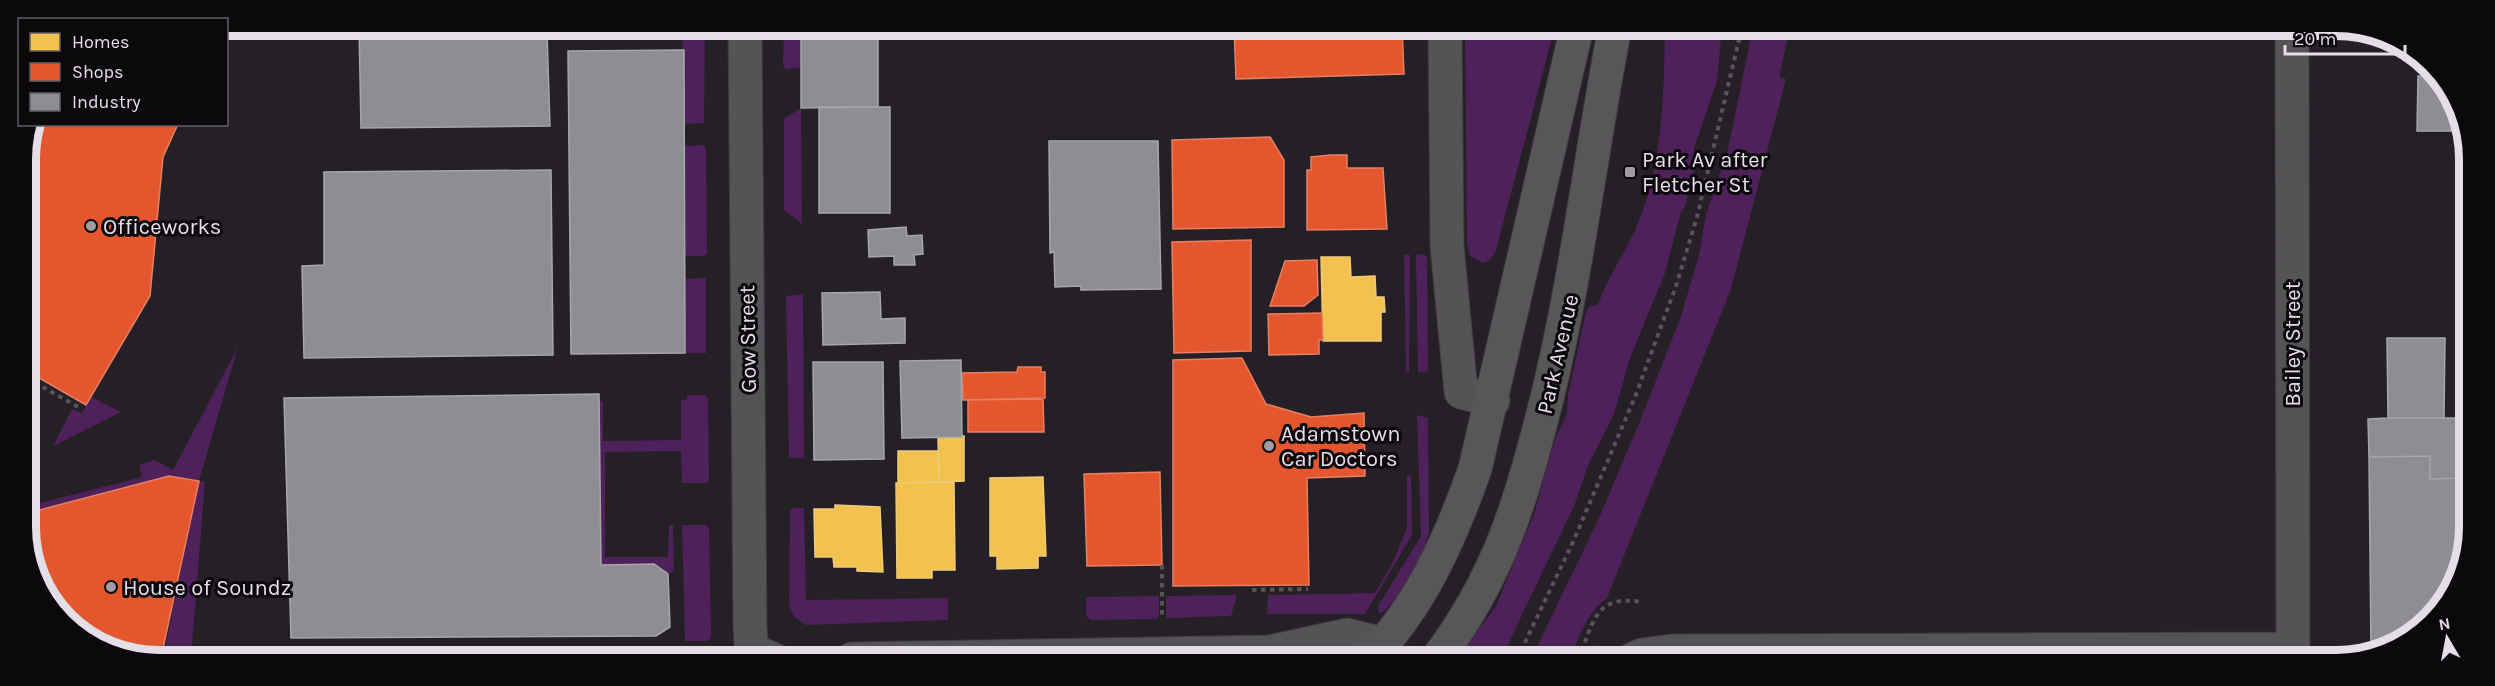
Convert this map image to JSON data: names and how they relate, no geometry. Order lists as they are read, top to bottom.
{
  "streets": {
    "main road": ["Park Avenue"],
    "street": ["Gow Street", "Bailey Street"]
  },
  "places": {
    "transit": ["Park Av after Fletcher St"],
    "other": ["Officeworks", "Adamstown Car Doctors", "House of Soundz"]
  },
  "legend": ["Homes", "Shops", "Industry"],
  "scale_bar": "20 m",
  "north": "top"
}
